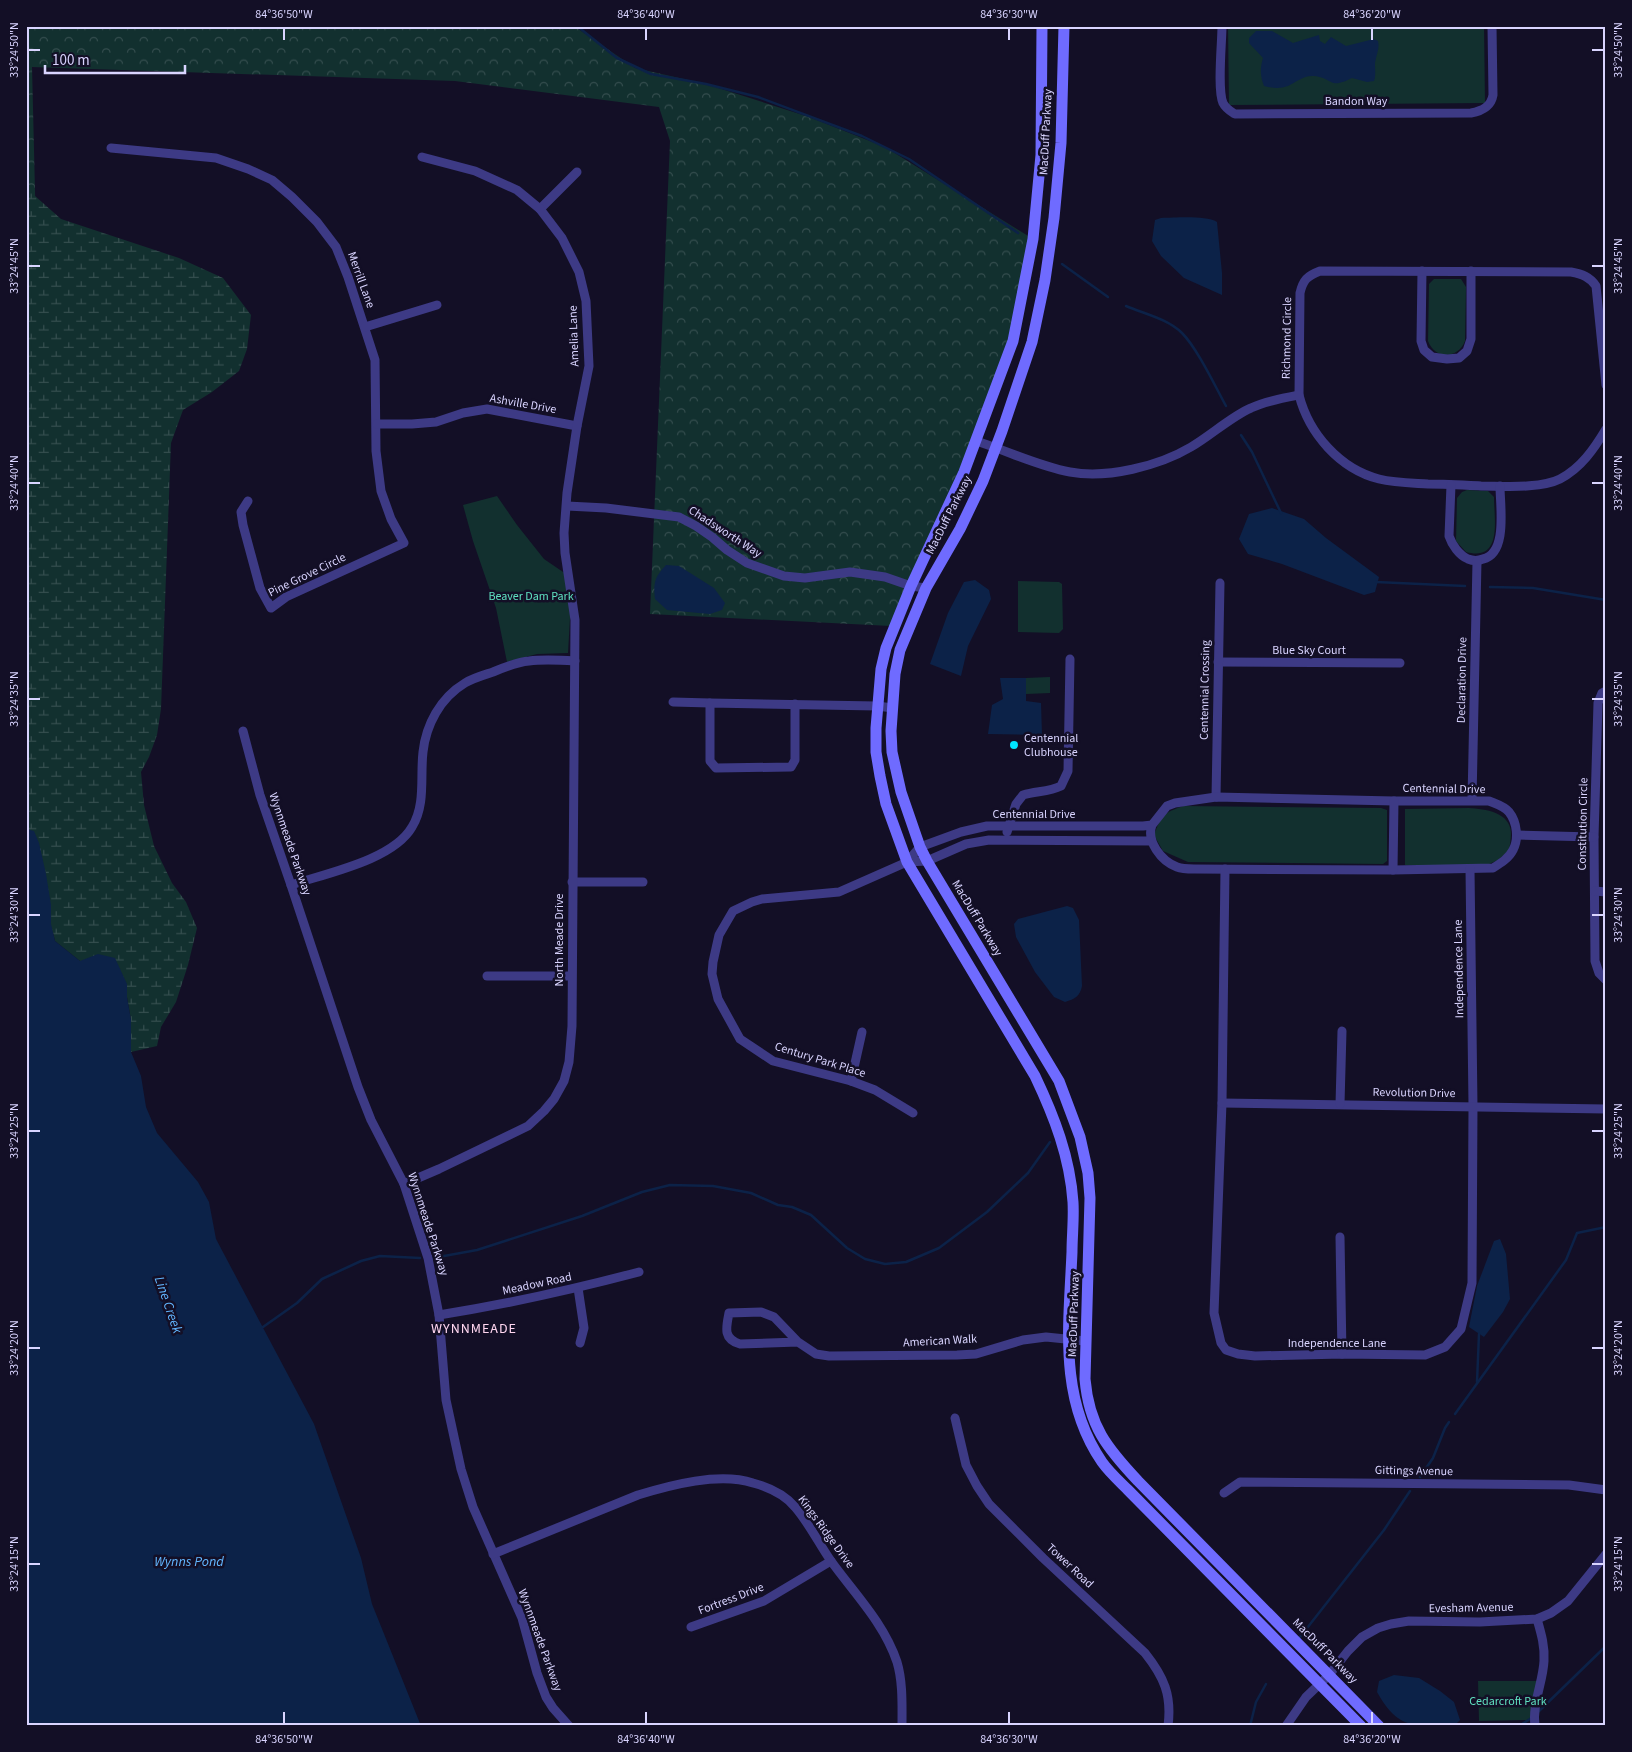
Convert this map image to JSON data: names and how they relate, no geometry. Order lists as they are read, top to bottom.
{
  "streets": {
    "street": [
      "Bandon Way",
      "MacDuff Parkway",
      "Merrill Lane",
      "Amelia Lane",
      "Richmond Circle",
      "Ashville Drive",
      "Chadsworth Way",
      "Pine Grove Circle",
      "Blue Sky Court",
      "Declaration Drive",
      "Centennial Crossing",
      "Centennial Drive",
      "Constitution Circle",
      "Wynnmeade Parkway",
      "North Meade Drive",
      "Independence Lane",
      "Century Park Place",
      "Revolution Drive",
      "Meadow Road",
      "American Walk",
      "Gittings Avenue",
      "Kings Ridge Drive",
      "Tower Road",
      "Fortress Drive",
      "Evesham Avenue"
    ]
  },
  "crossings": [
    ["MacDuff Parkway", "Chadsworth Way"],
    ["MacDuff Parkway", "Centennial Drive"],
    ["MacDuff Parkway", "Century Park Place"],
    ["MacDuff Parkway", "American Walk"],
    ["MacDuff Parkway", "Evesham Avenue"],
    ["Merrill Lane", "Ashville Drive"],
    ["Merrill Lane", "Pine Grove Circle"],
    ["Amelia Lane", "Ashville Drive"],
    ["Amelia Lane", "Chadsworth Way"],
    ["Amelia Lane", "North Meade Drive"],
    ["Blue Sky Court", "Centennial Crossing"],
    ["Declaration Drive", "Centennial Drive"],
    ["Centennial Crossing", "Centennial Drive"],
    ["Wynnmeade Parkway", "North Meade Drive"],
    ["Wynnmeade Parkway", "Meadow Road"],
    ["Wynnmeade Parkway", "Kings Ridge Drive"],
    ["Independence Lane", "Revolution Drive"],
    ["Kings Ridge Drive", "Fortress Drive"]
  ],
  "districts": ["WYNNMEADE"],
  "water": ["Line Creek", "Wynns Pond"],
  "parks": ["Beaver Dam Park", "Cedarcroft Park"],
  "places": ["Centennial Clubhouse"],
  "scale_bar": "100 m",
  "coordinates": [
    "84°36'50\"W",
    "84°36'40\"W",
    "84°36'30\"W",
    "84°36'20\"W",
    "33°24'50\"N",
    "33°24'45\"N",
    "33°24'40\"N",
    "33°24'35\"N",
    "33°24'30\"N",
    "33°24'25\"N",
    "33°24'20\"N",
    "33°24'15\"N"
  ]
}
